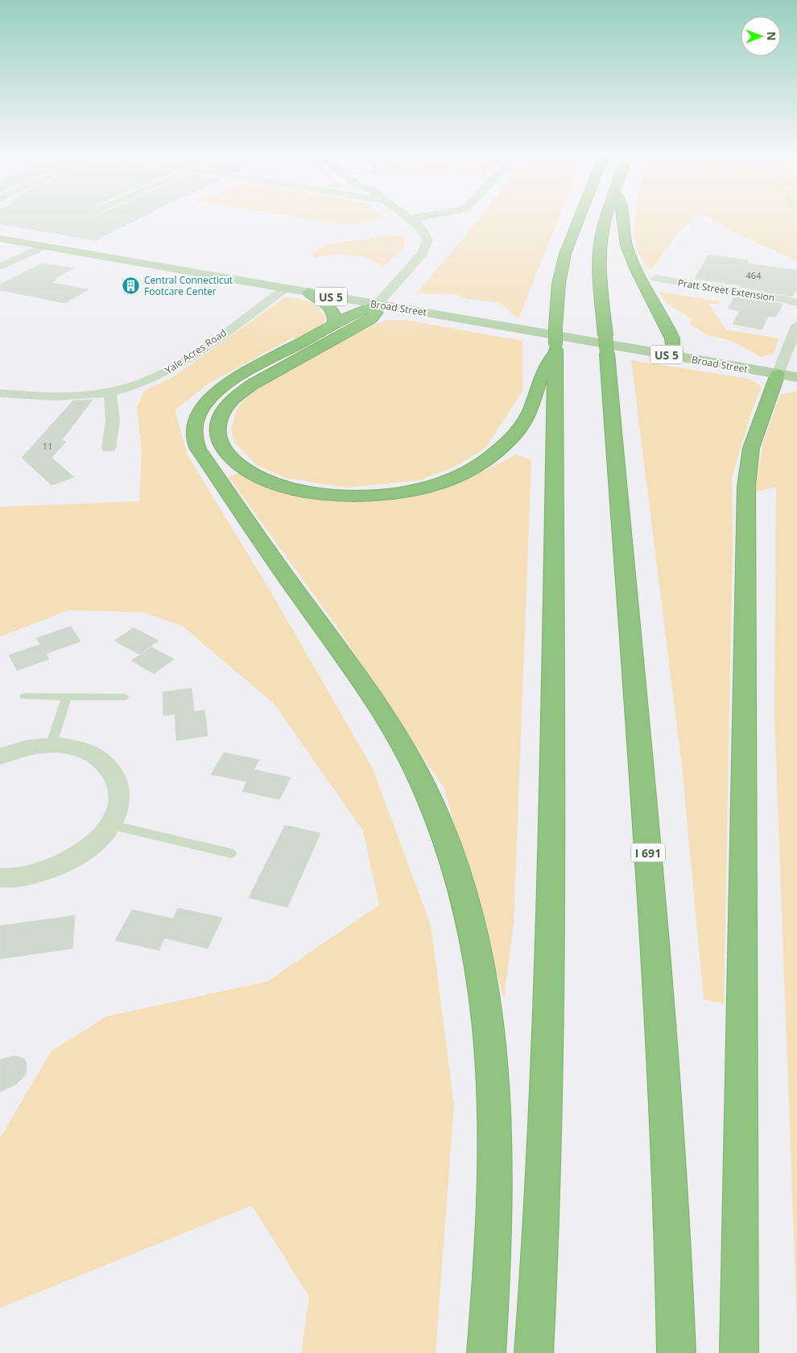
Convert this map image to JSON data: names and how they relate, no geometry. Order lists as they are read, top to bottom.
{
  "streets": {
    "highway": ["I 691"],
    "main road": ["US 5", "Broad Street"],
    "street": ["Pratt Street Extension", "Yale Acres Road"]
  },
  "crossings": [
    ["Broad Street", "Yale Acres Road"]
  ],
  "places": {
    "building": ["Central Connecticut Footcare Center"]
  },
  "house_numbers": ["464", "11"],
  "north": "right"
}
